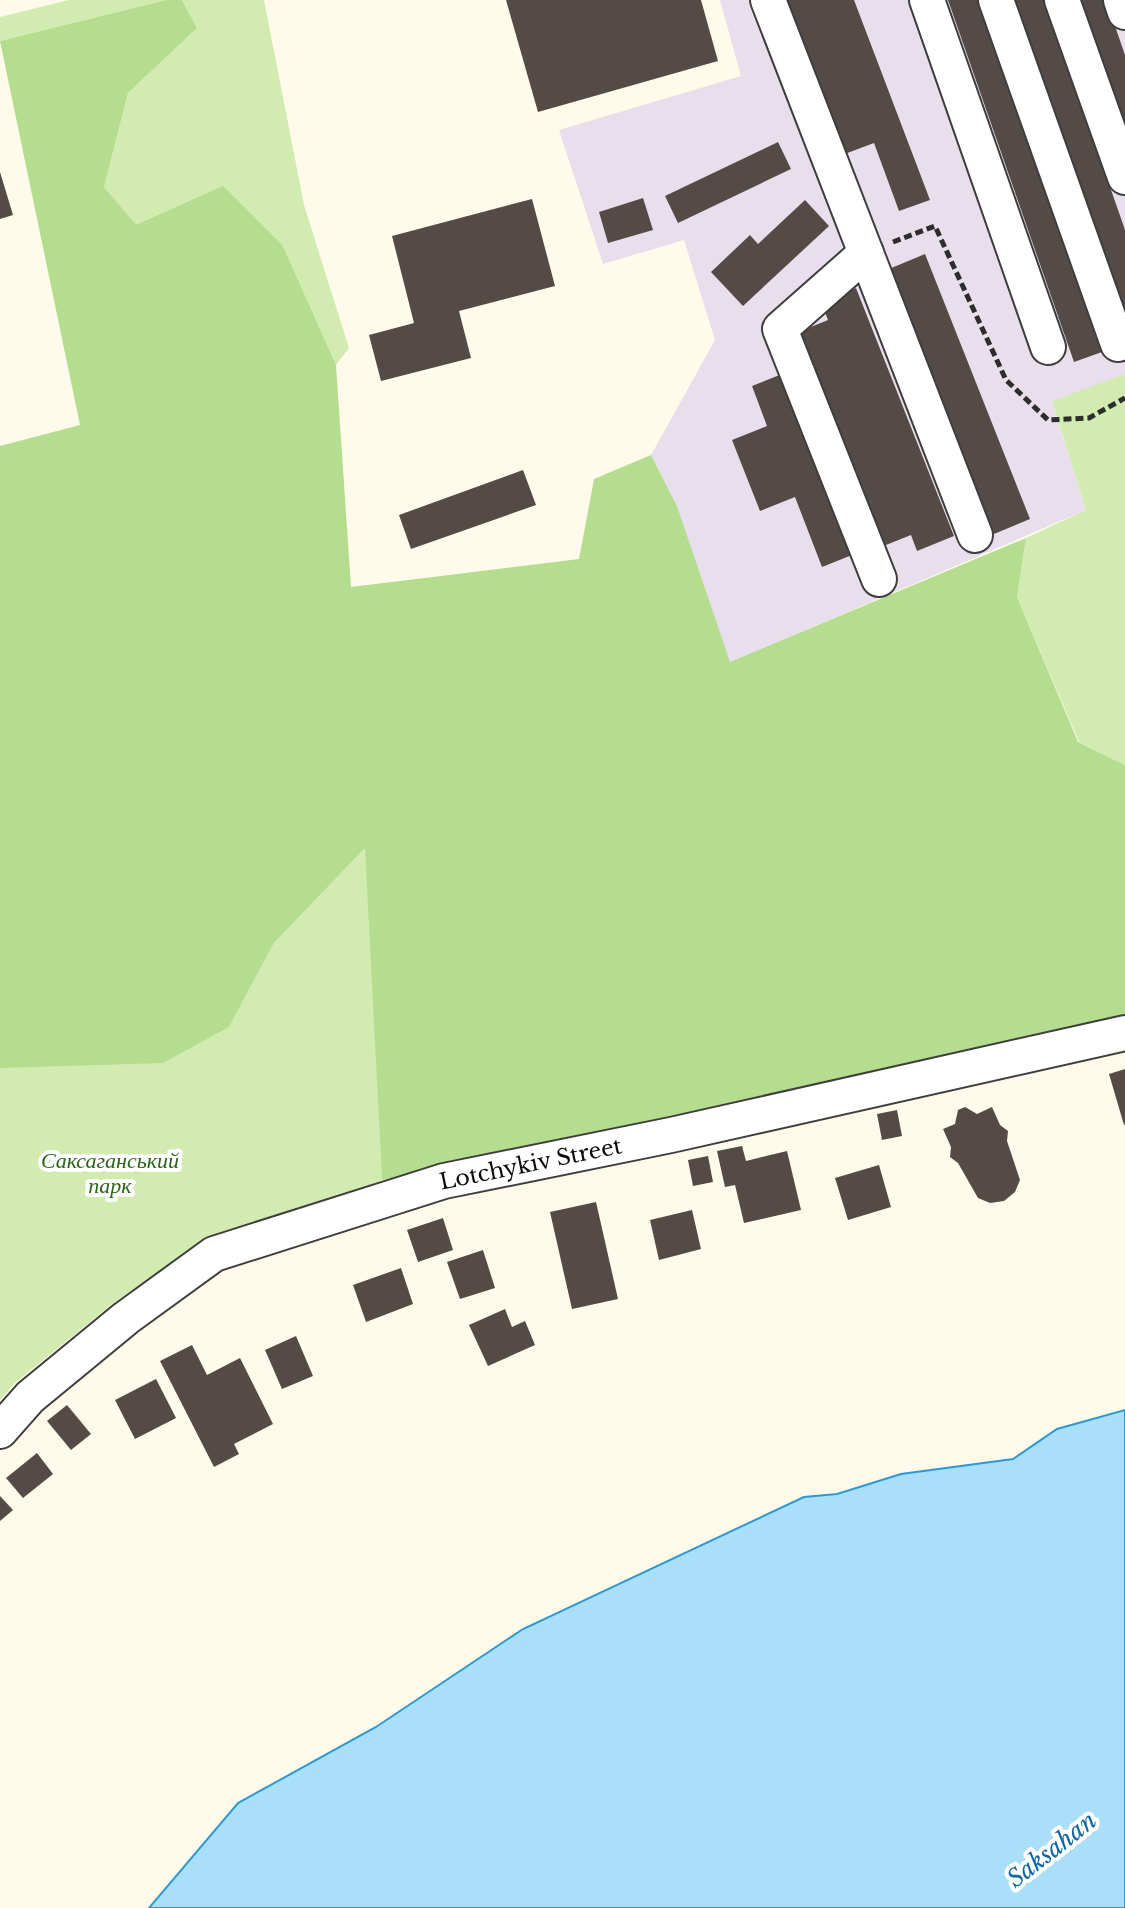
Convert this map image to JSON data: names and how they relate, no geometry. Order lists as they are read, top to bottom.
{
  "streets": {
    "street": ["Lotchykiv Street"]
  },
  "water": ["Saksahan"],
  "parks": ["Саксаганський парк"]
}
